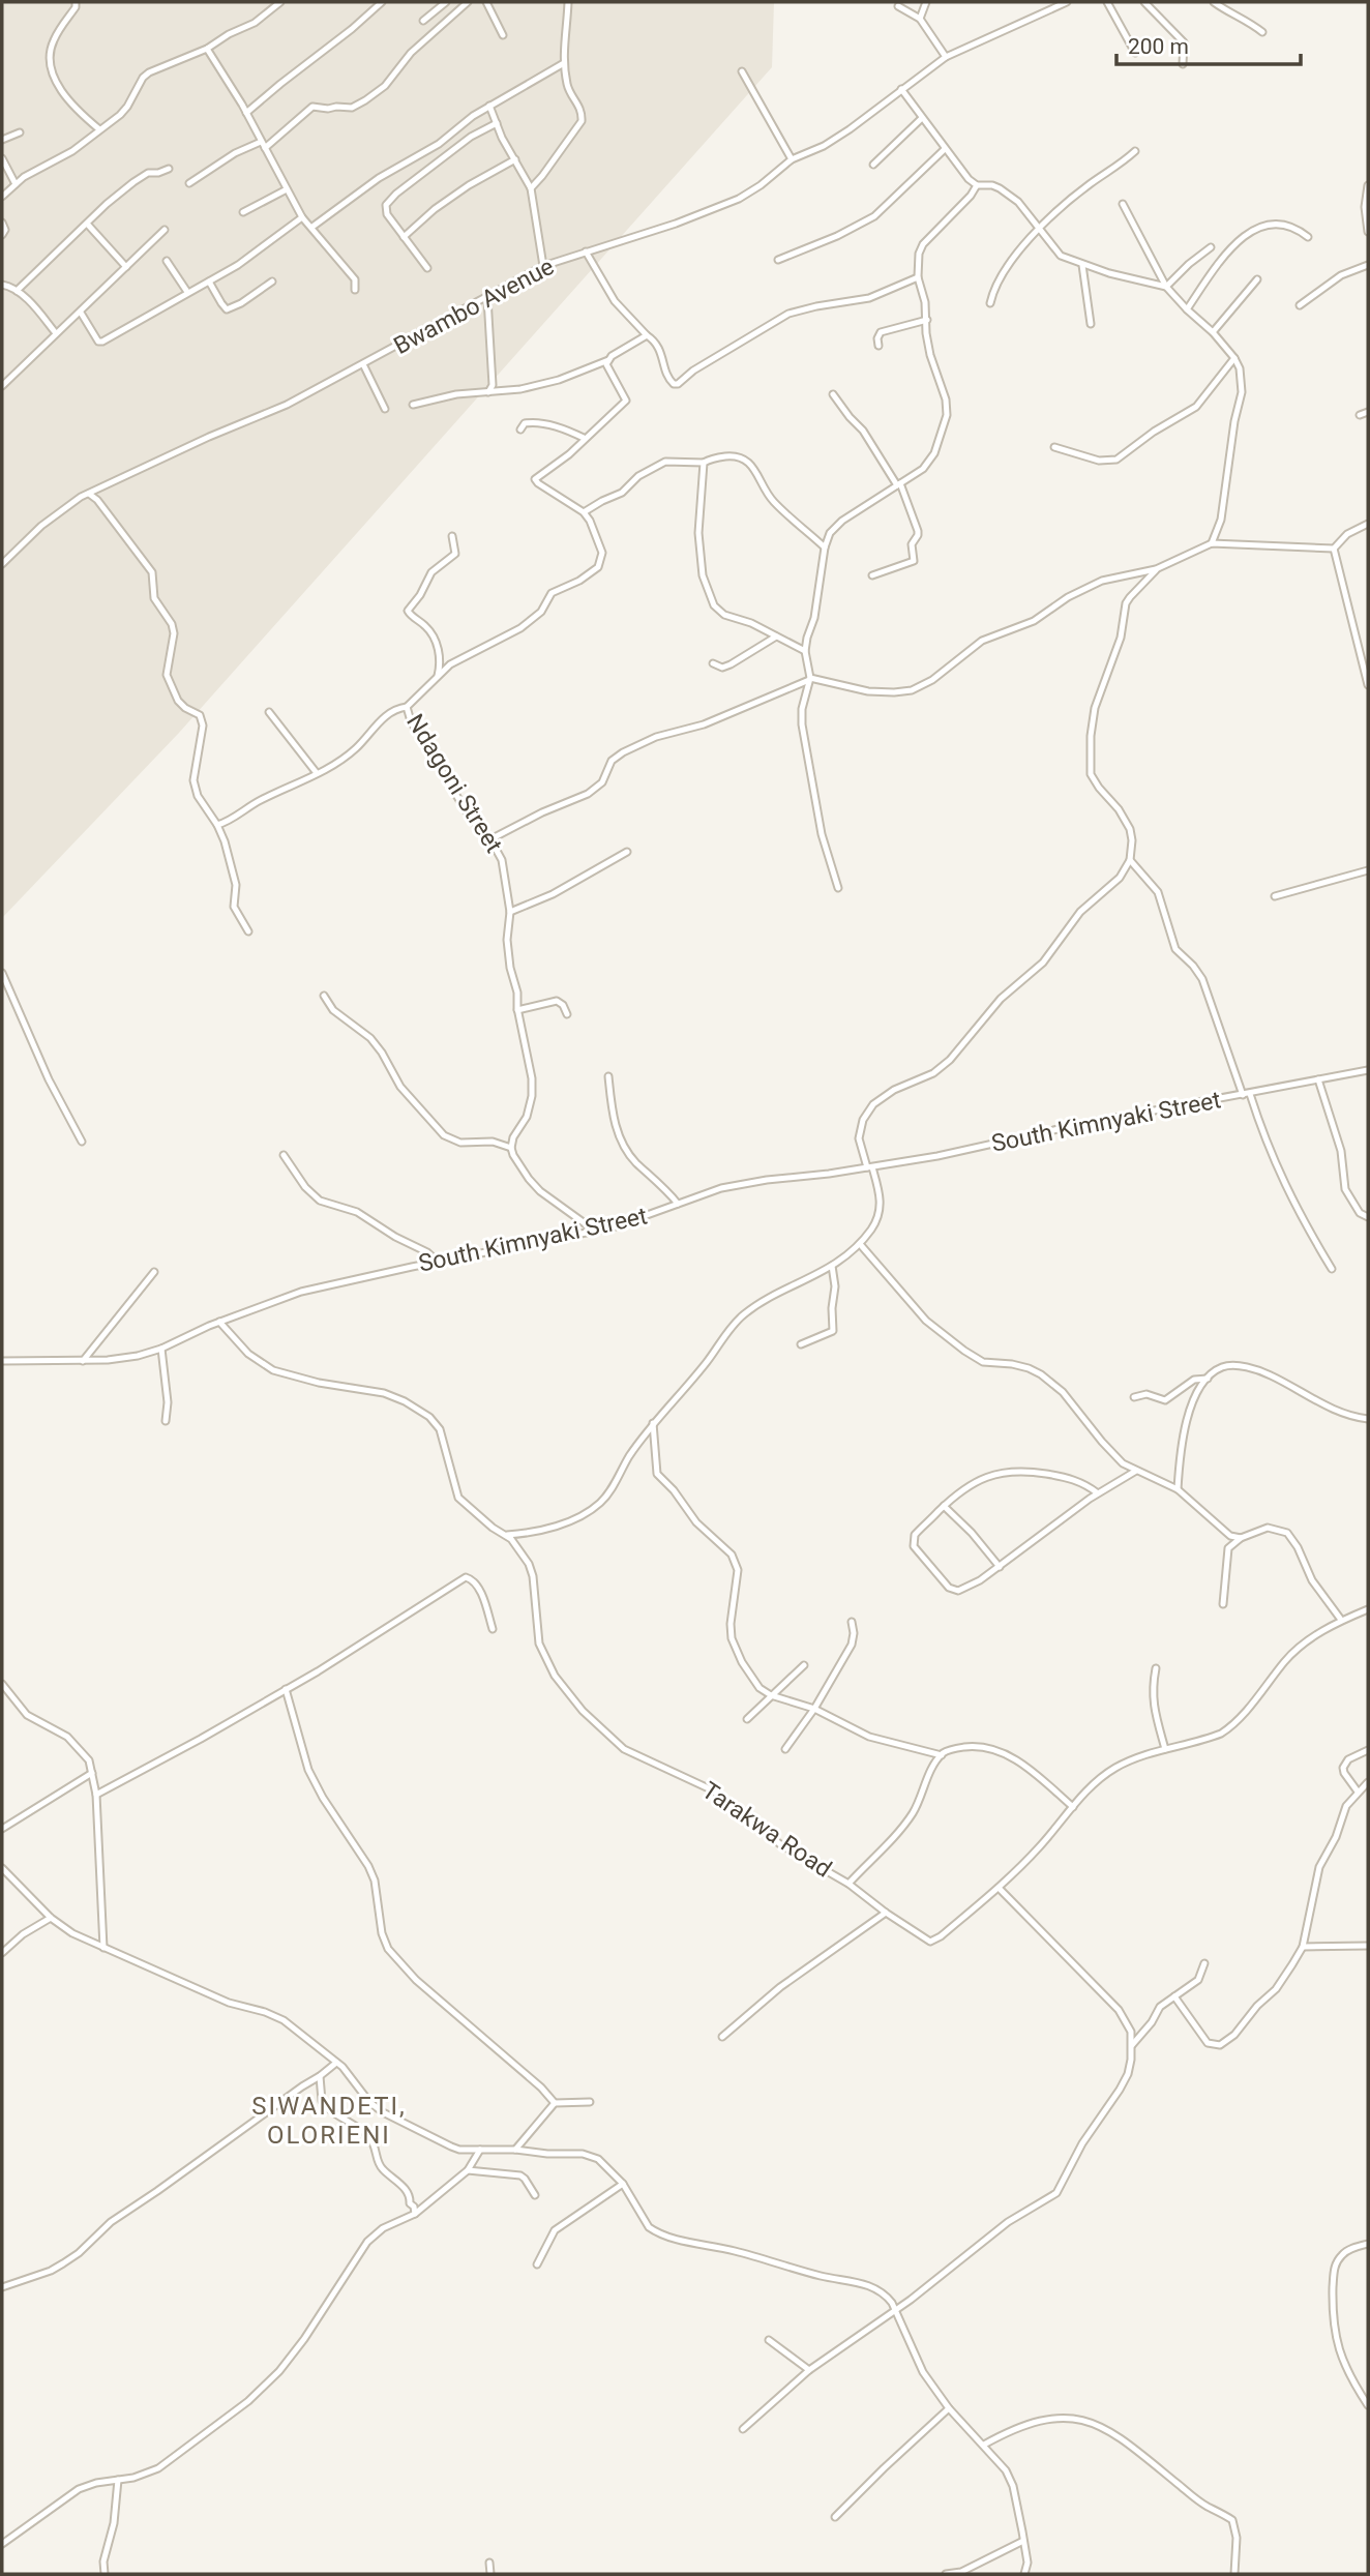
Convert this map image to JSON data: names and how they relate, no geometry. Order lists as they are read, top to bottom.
{
  "streets": {
    "street": [
      "Bwambo Avenue",
      "Ndagoni Street",
      "South Kimnyaki Street",
      "Tarakwa Road"
    ]
  },
  "crossings": [
    ["South Kimnyaki Street", "Tarakwa Road"]
  ],
  "districts": ["SIWANDETI, OLORIENI"],
  "scale_bar": "200 m"
}
